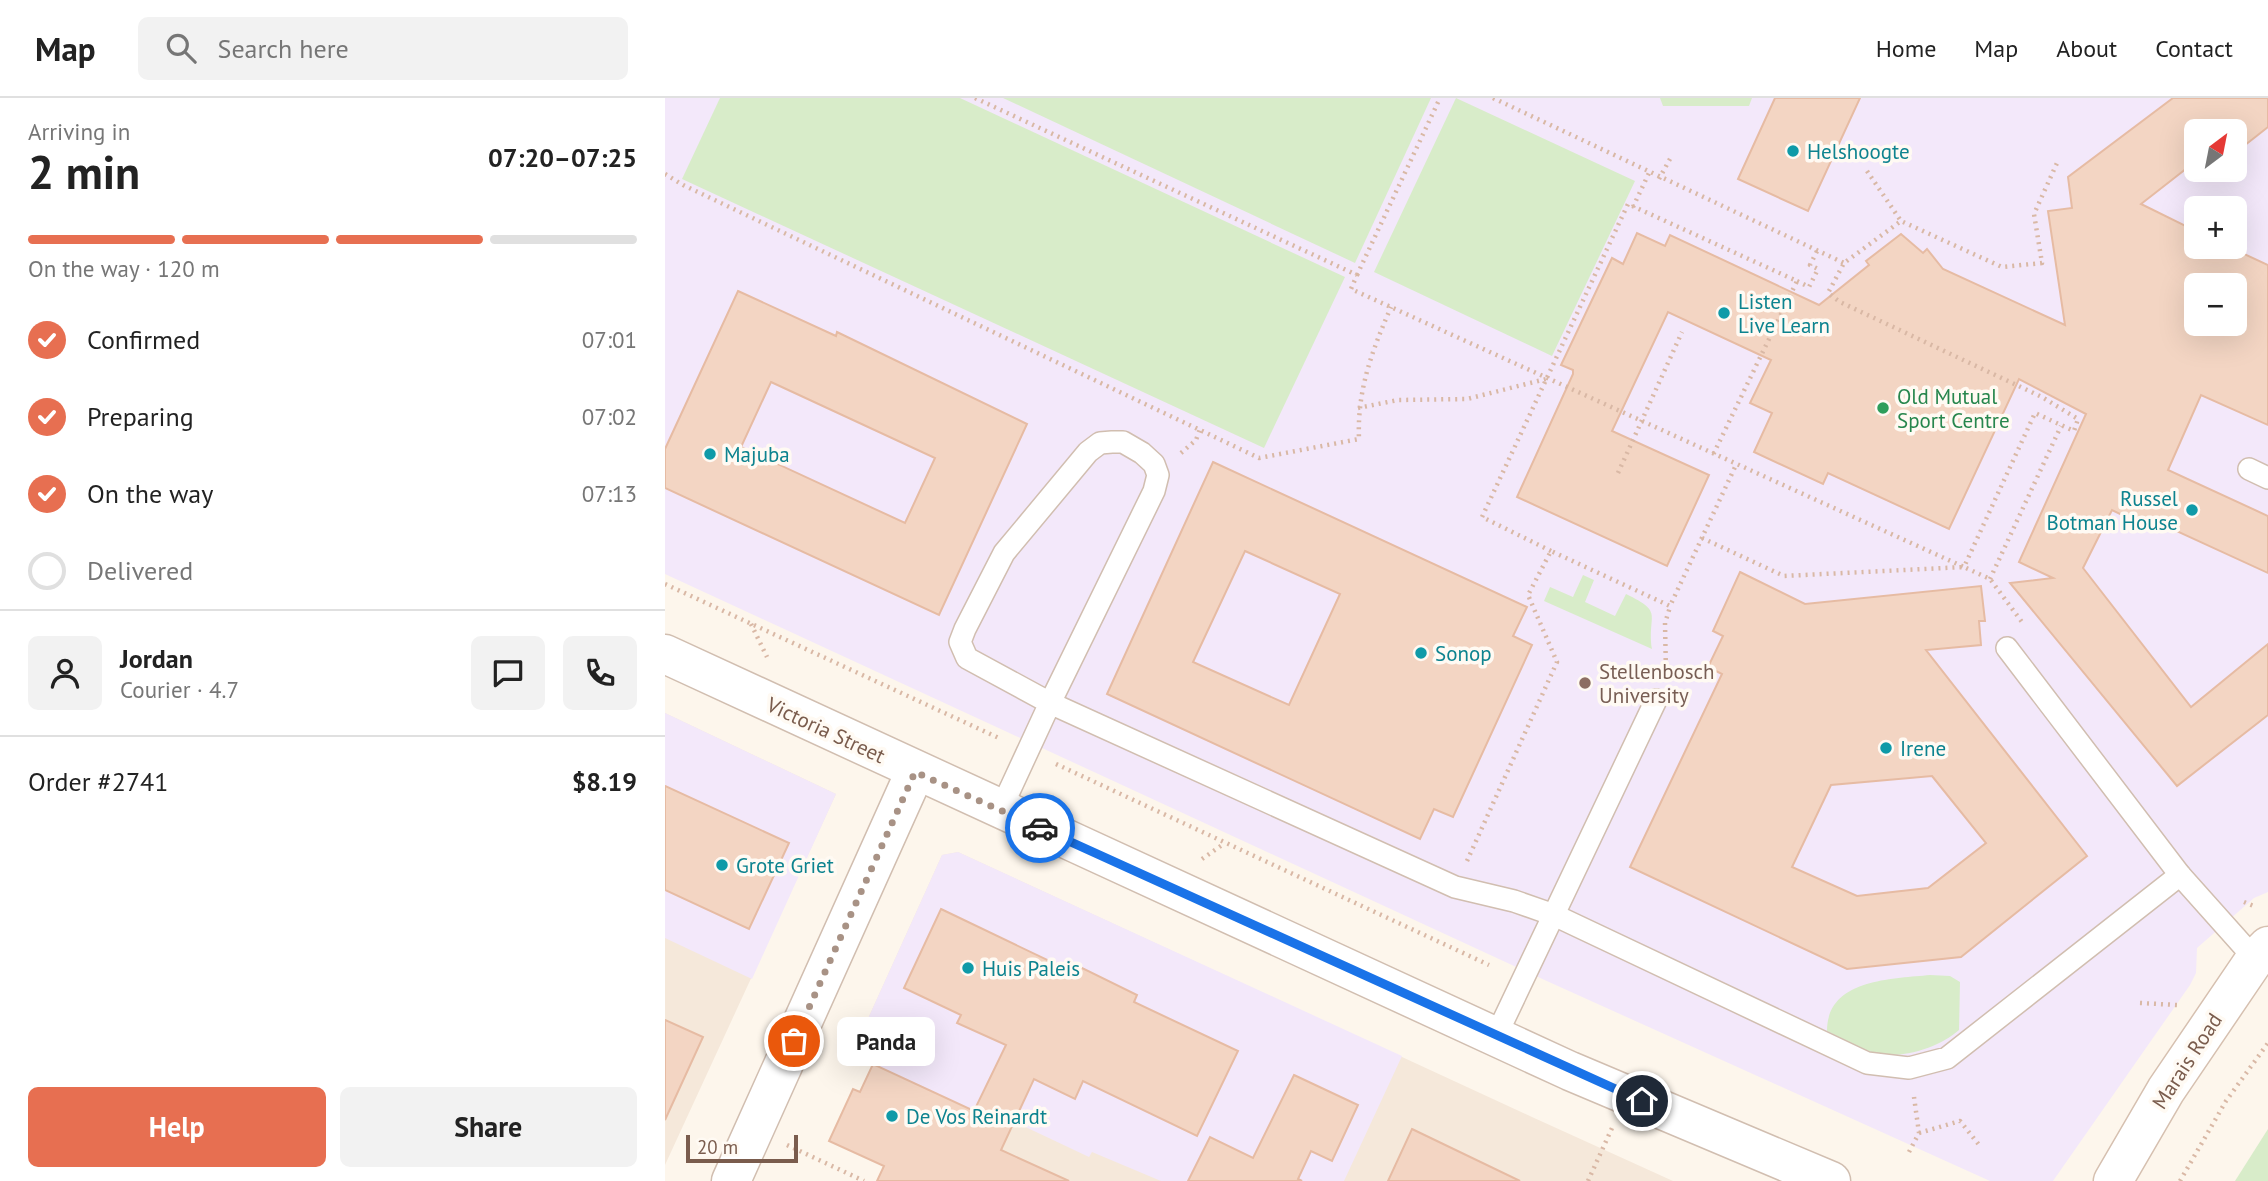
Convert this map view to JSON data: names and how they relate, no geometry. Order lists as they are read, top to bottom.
{
  "streets": {
    "street": ["Victoria Street", "Marais Road"]
  },
  "places": [
    "Helshoogte",
    "Listen Live Learn",
    "Old Mutual Sport Centre",
    "Majuba",
    "Russel Botman House",
    "Sonop",
    "Stellenbosch University",
    "Irene",
    "Grote Griet",
    "Huis Paleis",
    "Panda",
    "De Vos Reinardt"
  ],
  "scale_bar": "20 m",
  "north": "top right",
  "page": {
    "header": "Map",
    "search": "Search here",
    "nav": [
      "Home",
      "Map",
      "About",
      "Contact"
    ],
    "heading": ["2 min", "Arriving in", "07:20–07:25"],
    "panel": [
      "Jordan",
      "Courier · 4.7",
      "Order #2741",
      "$8.19"
    ],
    "map_buttons": ["+", "−"],
    "bar": "On the way · 120 m",
    "list": [
      ["Confirmed", "07:01"],
      ["Preparing", "07:02"],
      ["On the way", "07:13"],
      "Delivered"
    ],
    "bubble": "Panda",
    "buttons": ["Help", "Share"],
    "scale": "20 m"
  }
}
